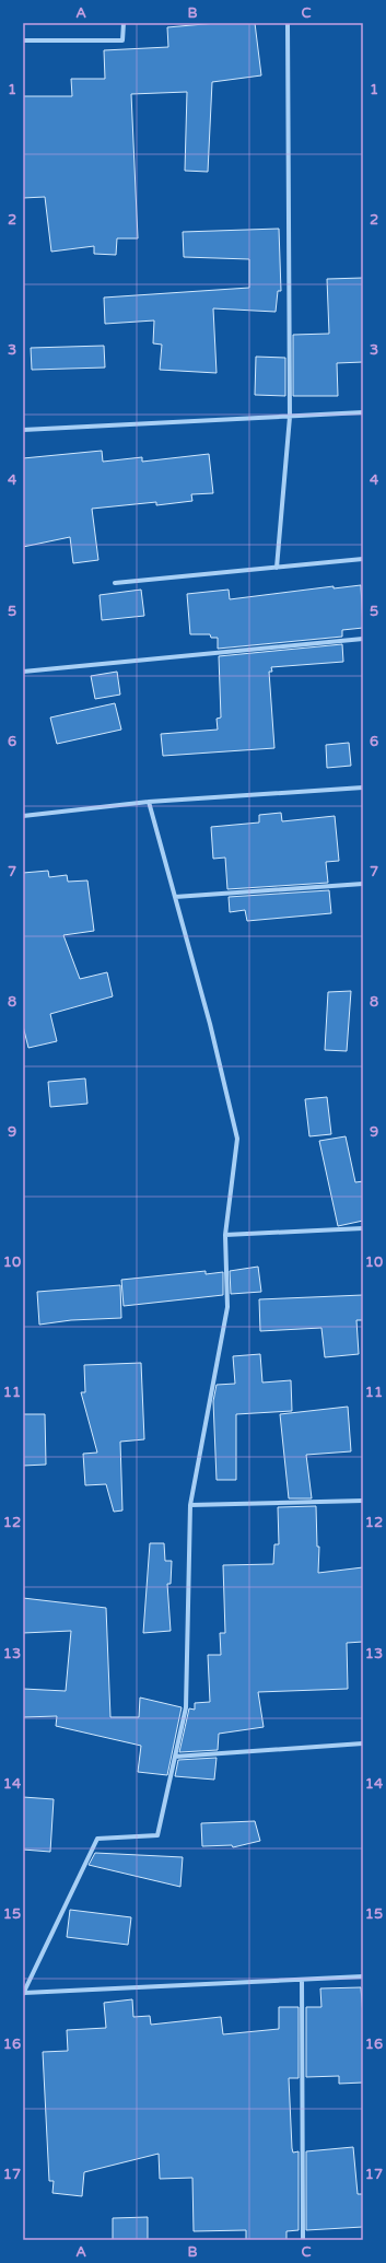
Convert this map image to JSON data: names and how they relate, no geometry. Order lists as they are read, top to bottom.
{
  "grid": {
    "columns": ["A", "B", "C"],
    "rows": [
      "1",
      "2",
      "3",
      "4",
      "5",
      "6",
      "7",
      "8",
      "9",
      "10",
      "11",
      "12",
      "13",
      "14",
      "15",
      "16",
      "17"
    ]
  }
}
